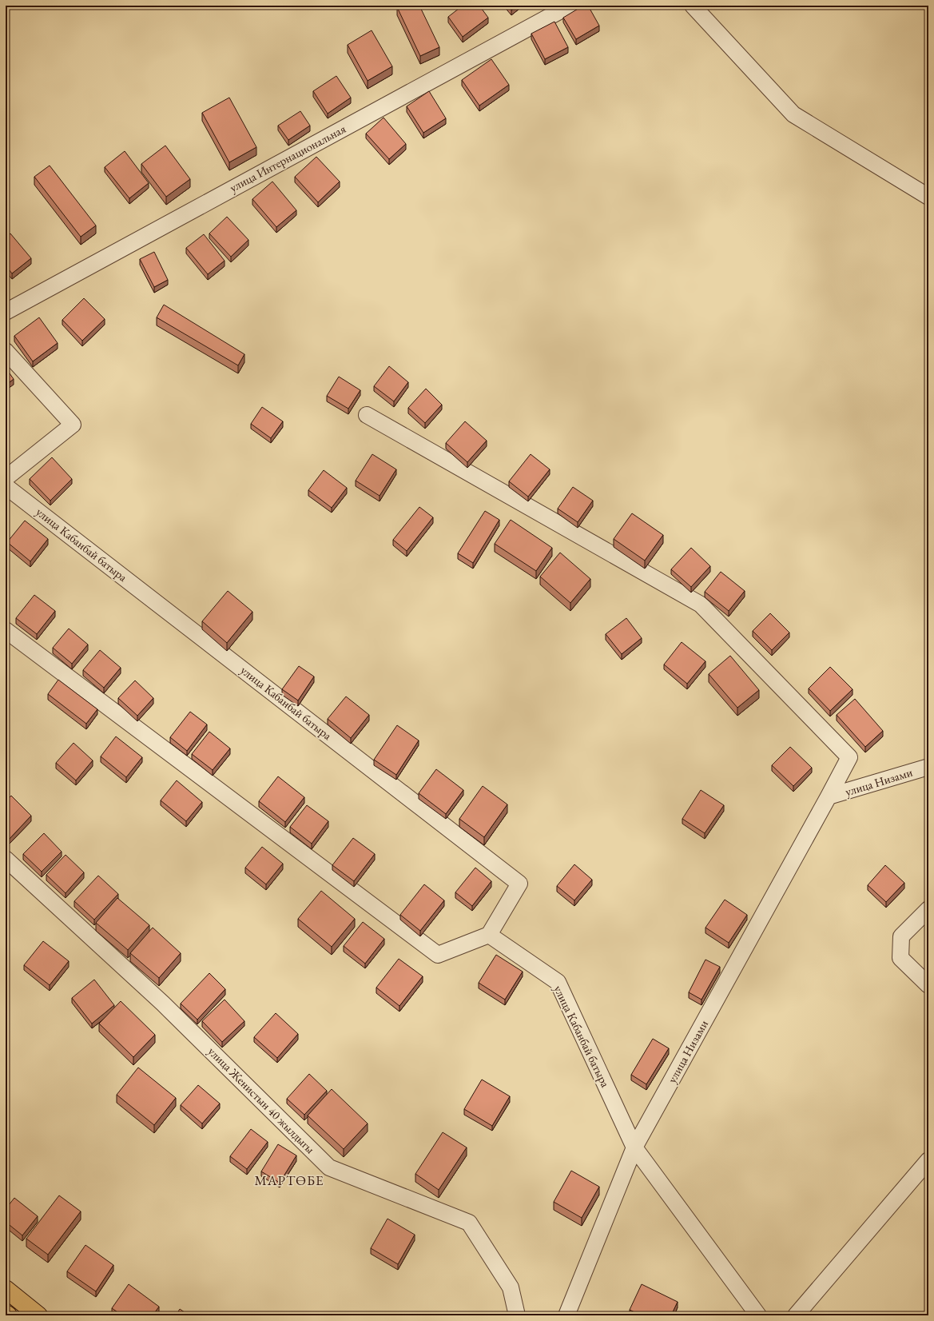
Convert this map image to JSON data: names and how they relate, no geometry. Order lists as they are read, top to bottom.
{
  "streets": {
    "street": [
      "улица Интернациональная",
      "улица Кабанбай батыра",
      "улица Низами",
      "улица Женистын 40 жылдыгы"
    ]
  },
  "crossings": [
    ["улица Кабанбай батыра", "улица Низами"]
  ],
  "districts": ["МАРТӨБЕ"]
}
